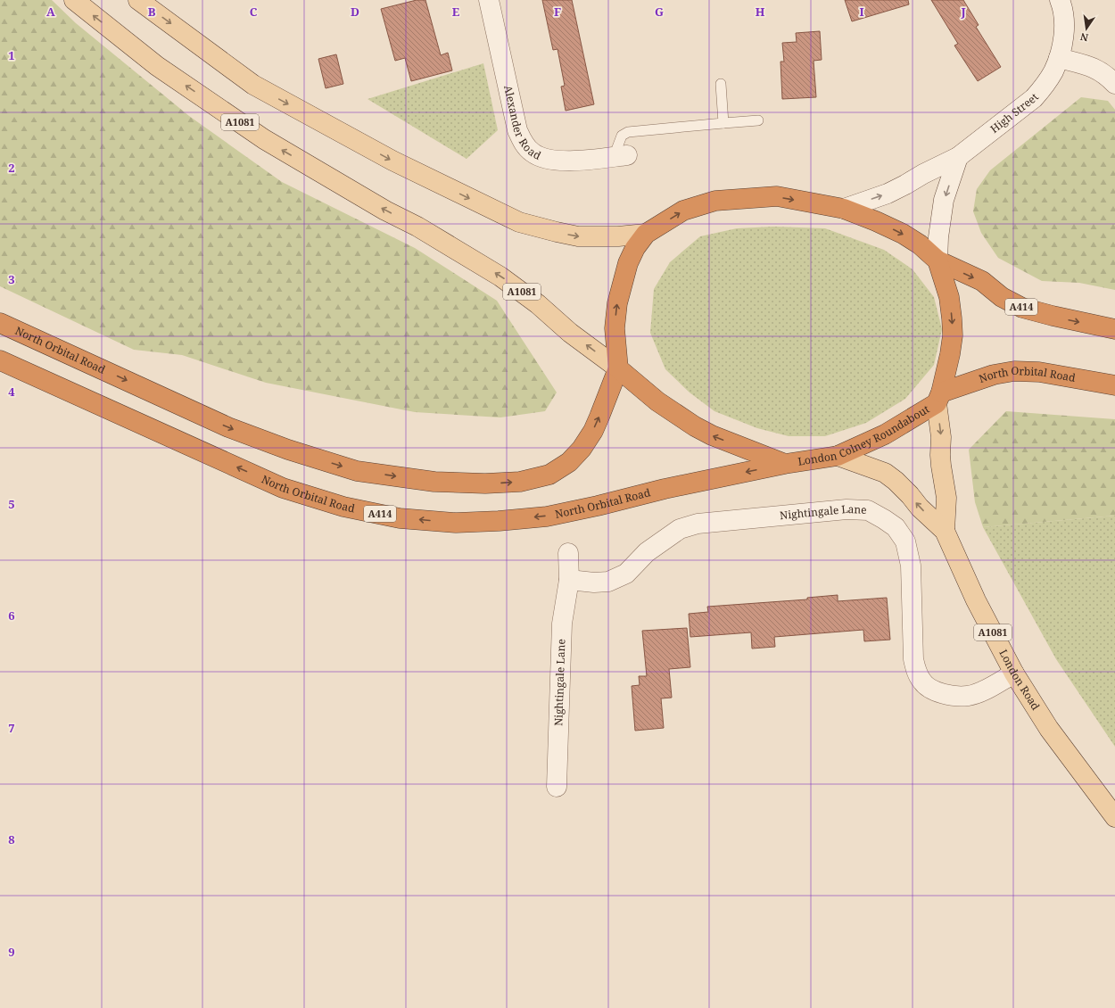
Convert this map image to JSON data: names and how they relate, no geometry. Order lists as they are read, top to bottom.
{
  "streets": {
    "highway": ["A414", "North Orbital Road", "London Colney Roundabout"],
    "main road": ["A1081", "London Road"],
    "street": ["High Street", "Alexander Road", "Nightingale Lane"]
  },
  "crossings": [
    ["A1081", "North Orbital Road"],
    ["A1081", "London Colney Roundabout"],
    ["North Orbital Road", "London Colney Roundabout"],
    ["North Orbital Road", "London Road"],
    ["London Colney Roundabout", "London Road"],
    ["Nightingale Lane", "London Road"]
  ],
  "one_way": ["High Street", "London Colney Roundabout"],
  "north": "bottom",
  "grid": {
    "columns": [
      "A",
      "B",
      "C",
      "D",
      "E",
      "F",
      "G",
      "H",
      "I",
      "J"
    ],
    "rows": [
      "1",
      "2",
      "3",
      "4",
      "5",
      "6",
      "7",
      "8",
      "9"
    ]
  }
}
